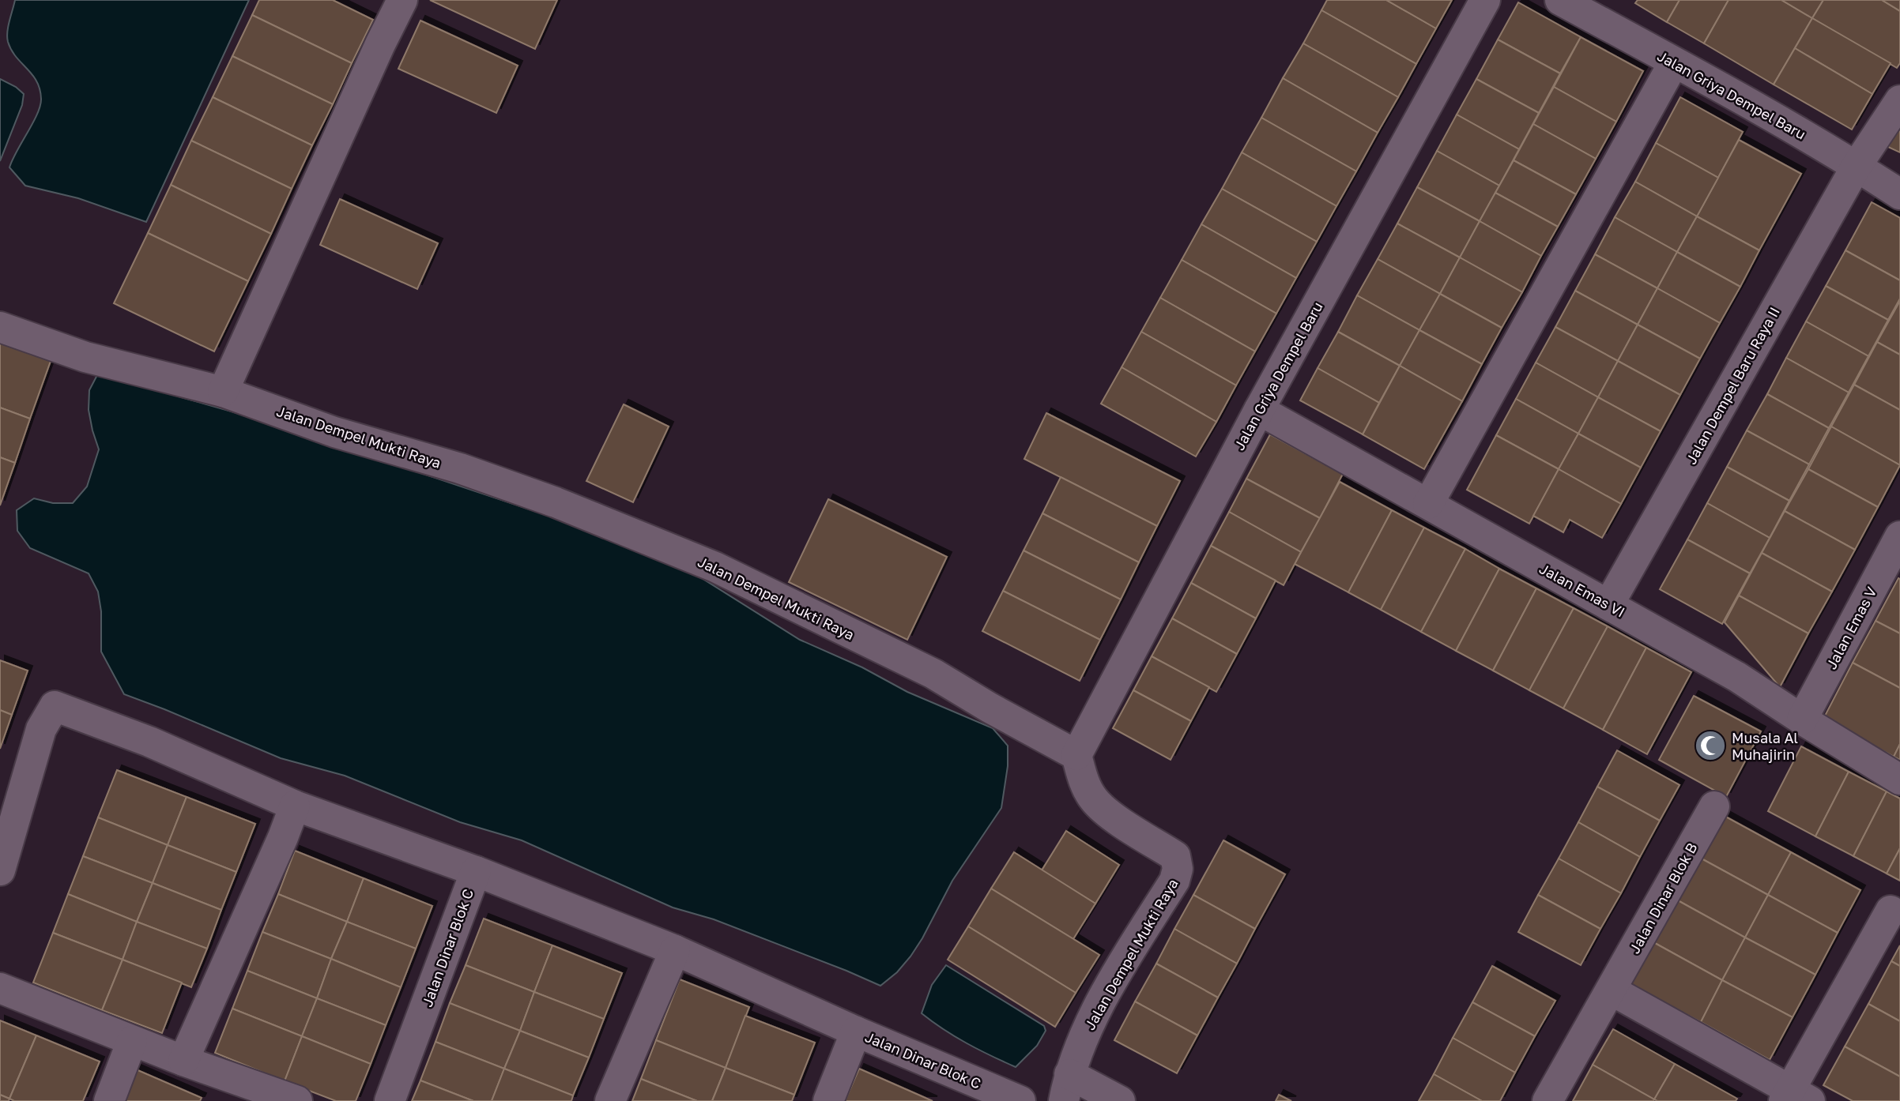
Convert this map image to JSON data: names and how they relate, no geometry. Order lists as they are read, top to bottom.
{
  "streets": {
    "street": [
      "Jalan Griya Dempel Baru",
      "Jalan Dempel Baru Raya II",
      "Jalan Dempel Mukti Raya",
      "Jalan Emas VI",
      "Jalan Emas V",
      "Jalan Dinar Blok B",
      "Jalan Dinar Blok C"
    ]
  },
  "crossings": [
    ["Jalan Griya Dempel Baru", "Jalan Dempel Baru Raya II"],
    ["Jalan Griya Dempel Baru", "Jalan Dempel Mukti Raya"],
    ["Jalan Griya Dempel Baru", "Jalan Emas VI"],
    ["Jalan Dempel Baru Raya II", "Jalan Emas VI"],
    ["Jalan Emas VI", "Jalan Emas V"]
  ],
  "places": {
    "mosque": ["Musala Al Muhajirin"]
  }
}
